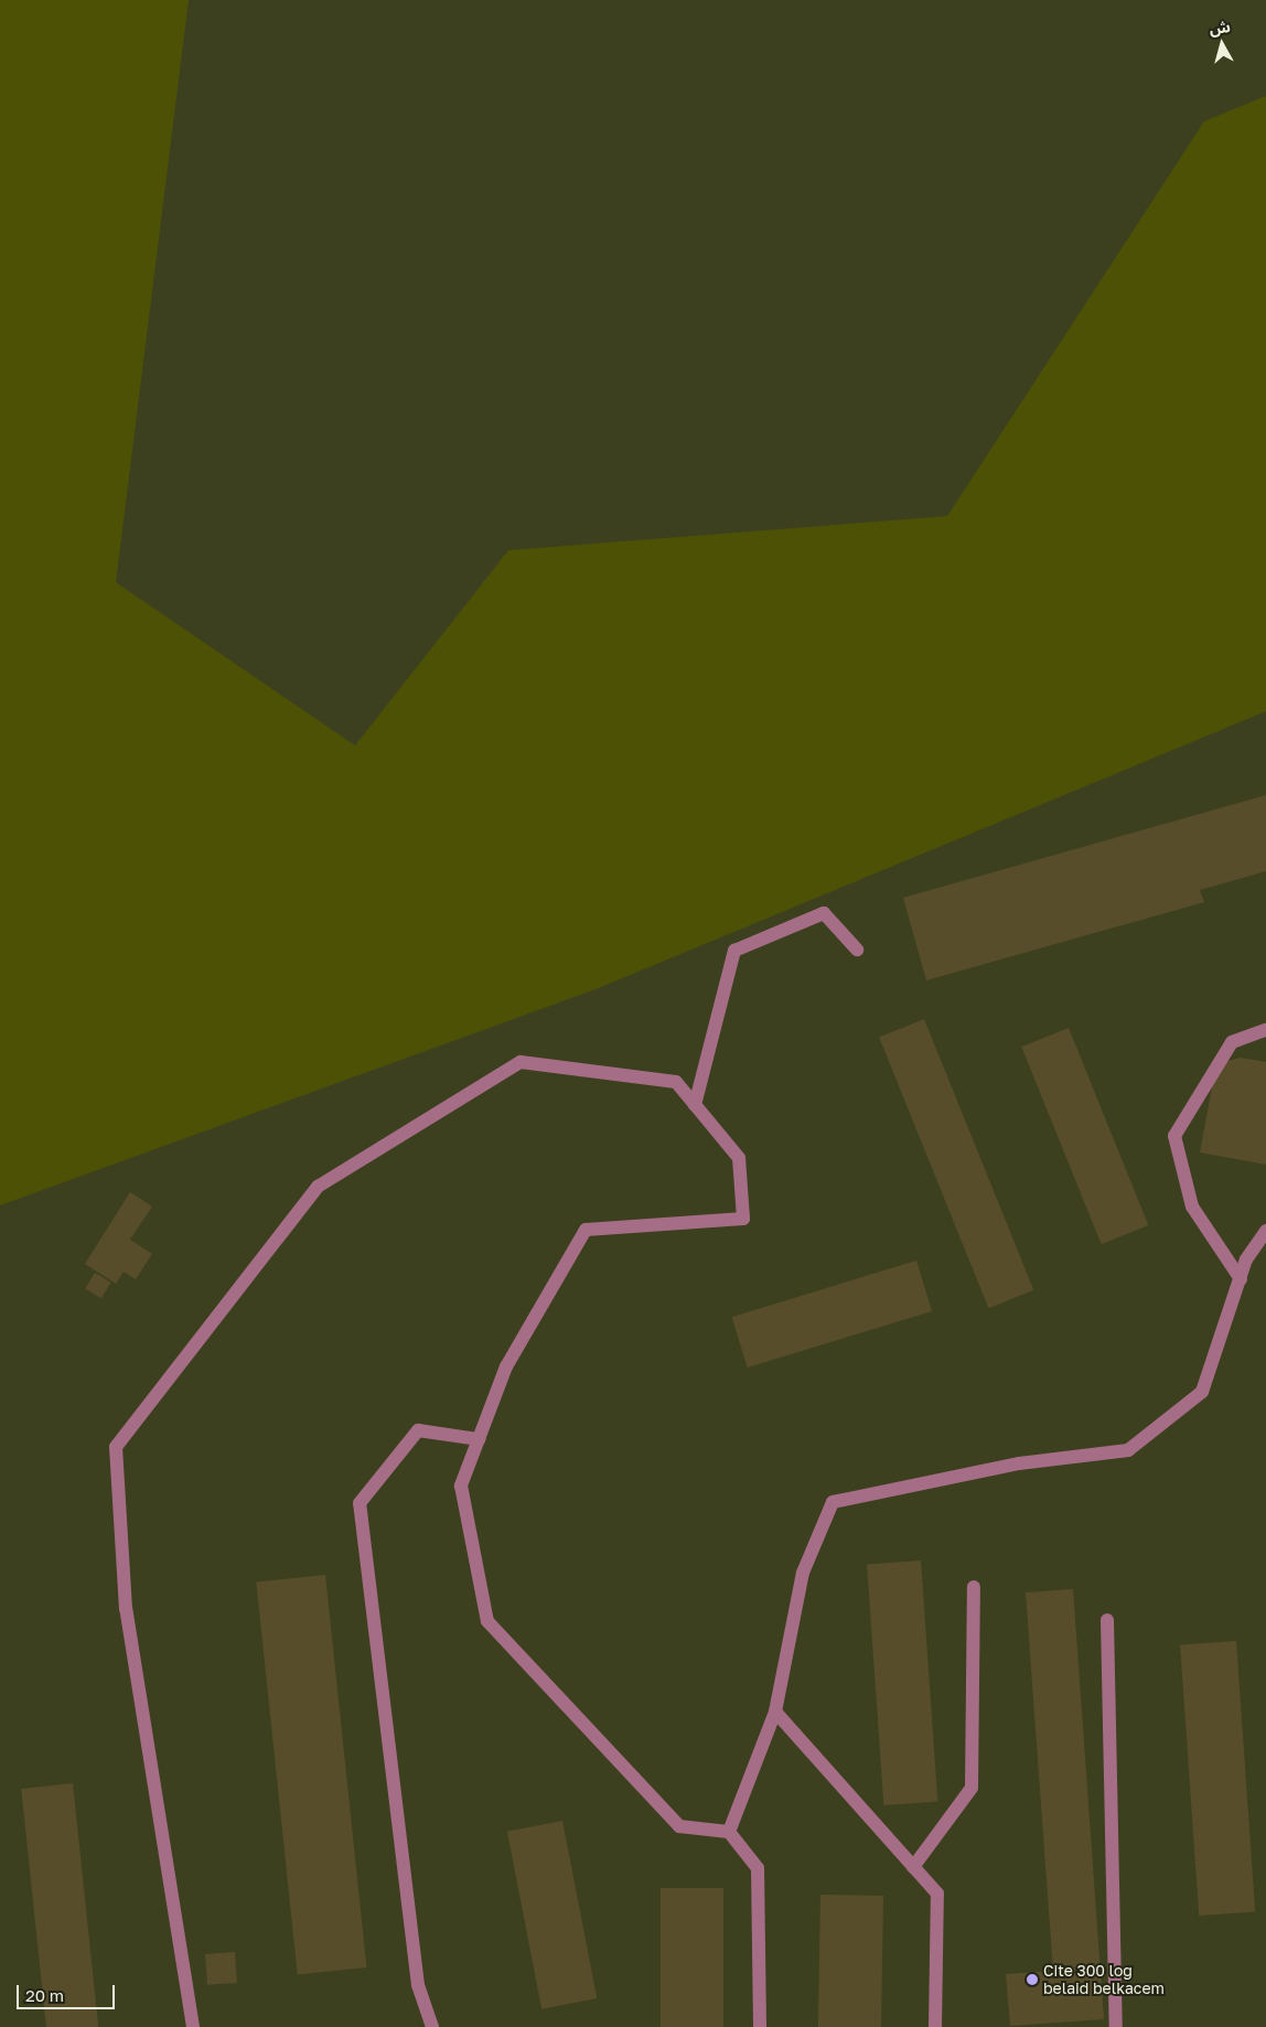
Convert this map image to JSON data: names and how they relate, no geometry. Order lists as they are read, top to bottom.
{
  "places": ["Cite 300 log belaid belkacem"],
  "scale_bar": "20 m",
  "north": "top"
}
